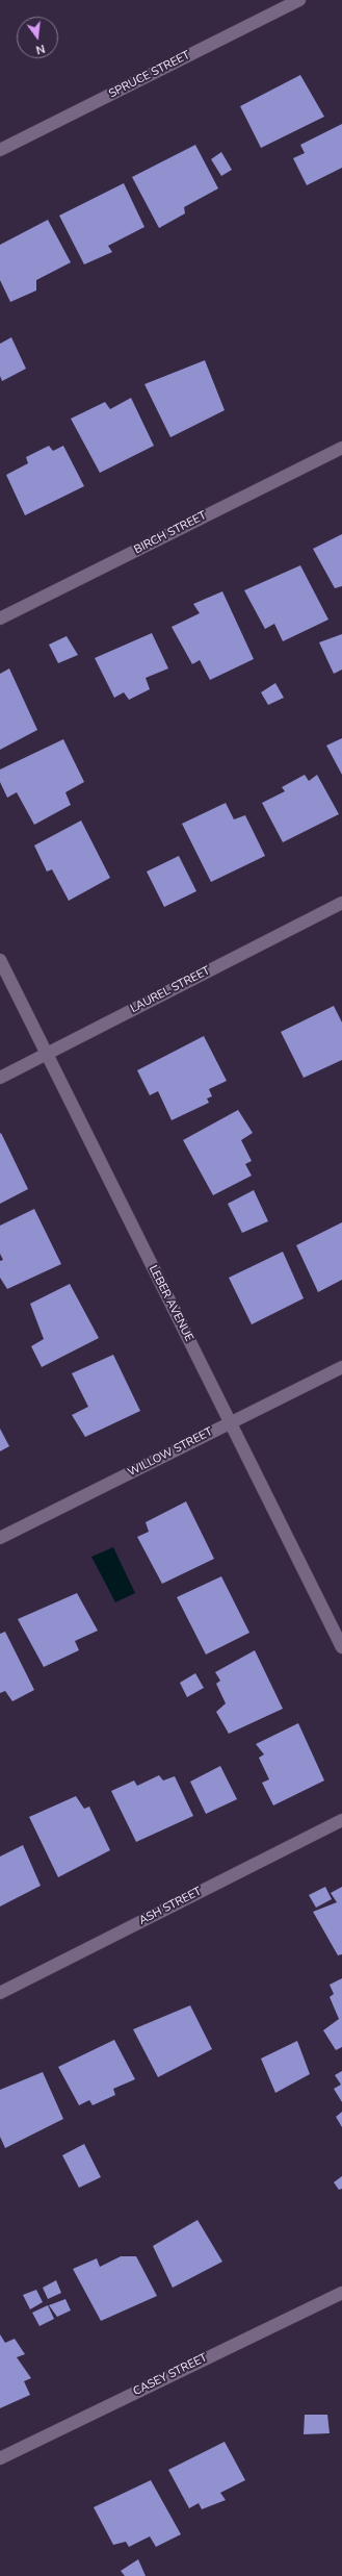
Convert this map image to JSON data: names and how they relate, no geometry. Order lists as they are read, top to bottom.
{
  "streets": {
    "street": [
      "SPRUCE STREET",
      "BIRCH STREET",
      "LAUREL STREET",
      "LEBER AVENUE",
      "WILLOW STREET",
      "ASH STREET",
      "CASEY STREET"
    ]
  },
  "crossings": [
    ["LAUREL STREET", "LEBER AVENUE"],
    ["LEBER AVENUE", "WILLOW STREET"]
  ],
  "north": "bottom"
}
